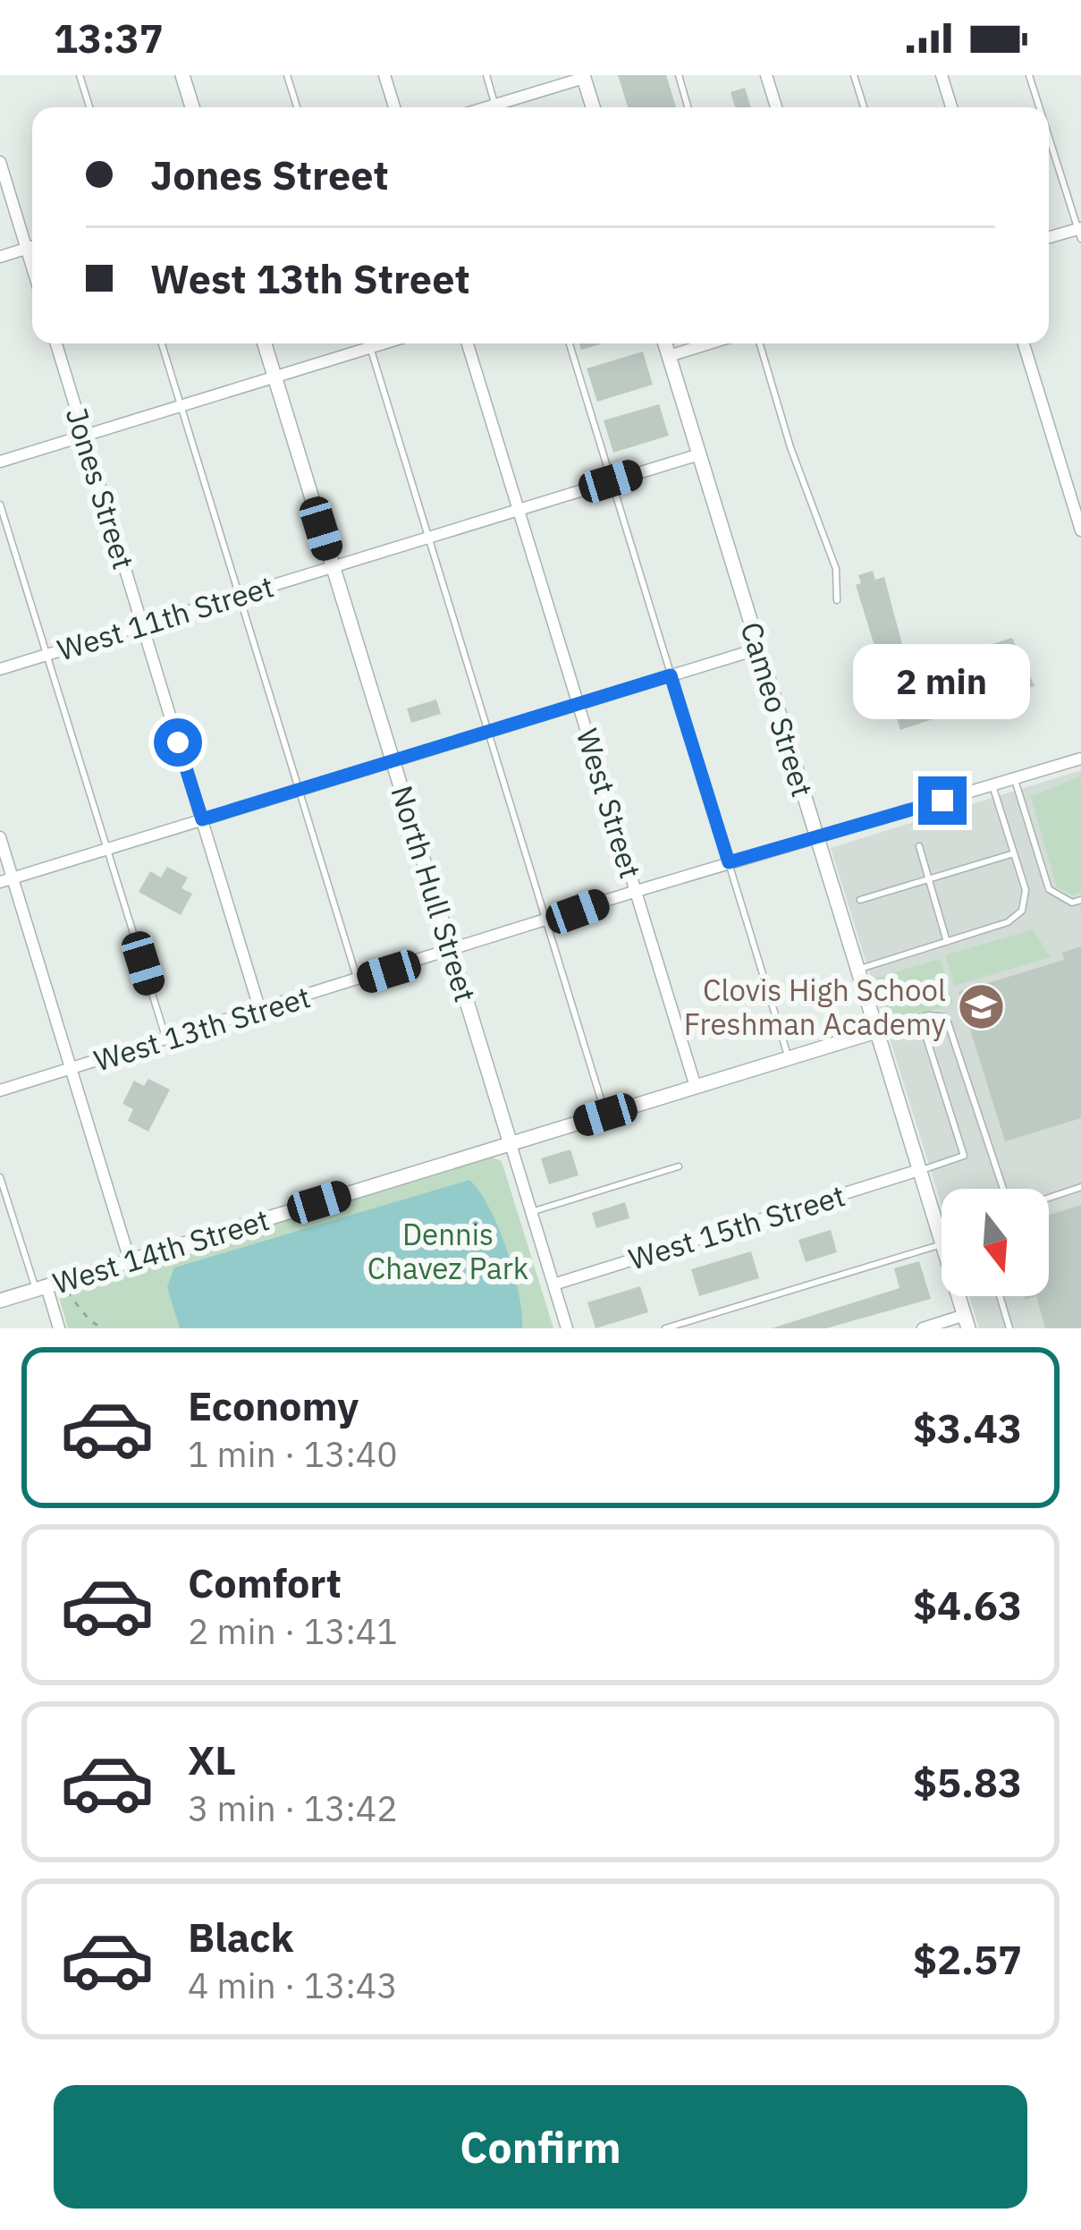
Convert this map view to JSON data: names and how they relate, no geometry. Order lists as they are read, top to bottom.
{
  "streets": {
    "street": [
      "Jones Street",
      "West 11th Street",
      "Cameo Street",
      "West Street",
      "North Hull Street",
      "West 13th Street",
      "West 15th Street",
      "West 14th Street"
    ]
  },
  "crossings": [
    ["Jones Street", "West 11th Street"],
    ["Jones Street", "West 13th Street"],
    ["West 11th Street", "Cameo Street"],
    ["West 11th Street", "West Street"],
    ["West 11th Street", "North Hull Street"],
    ["Cameo Street", "West 13th Street"],
    ["Cameo Street", "West 15th Street"],
    ["Cameo Street", "West 14th Street"],
    ["West Street", "West 13th Street"],
    ["West Street", "West 14th Street"],
    ["North Hull Street", "West 13th Street"],
    ["North Hull Street", "West 15th Street"],
    ["North Hull Street", "West 14th Street"]
  ],
  "parks": ["Dennis Chavez Park"],
  "places": {
    "school or university": ["Clovis High School Freshman Academy"]
  },
  "north": "bottom",
  "page": {
    "status": "13:37",
    "banner": ["Jones Street", "West 13th Street"],
    "bubble": "2 min",
    "list": [
      {
        "name": "Economy",
        "note": "1 min · 13:40",
        "value": "$3.43"
      },
      {
        "name": "Comfort",
        "note": "2 min · 13:41",
        "value": "$4.63"
      },
      {
        "name": "XL",
        "note": "3 min · 13:42",
        "value": "$5.83"
      },
      {
        "name": "Black",
        "note": "4 min · 13:43",
        "value": "$2.57"
      }
    ],
    "buttons": "Confirm"
  }
}
